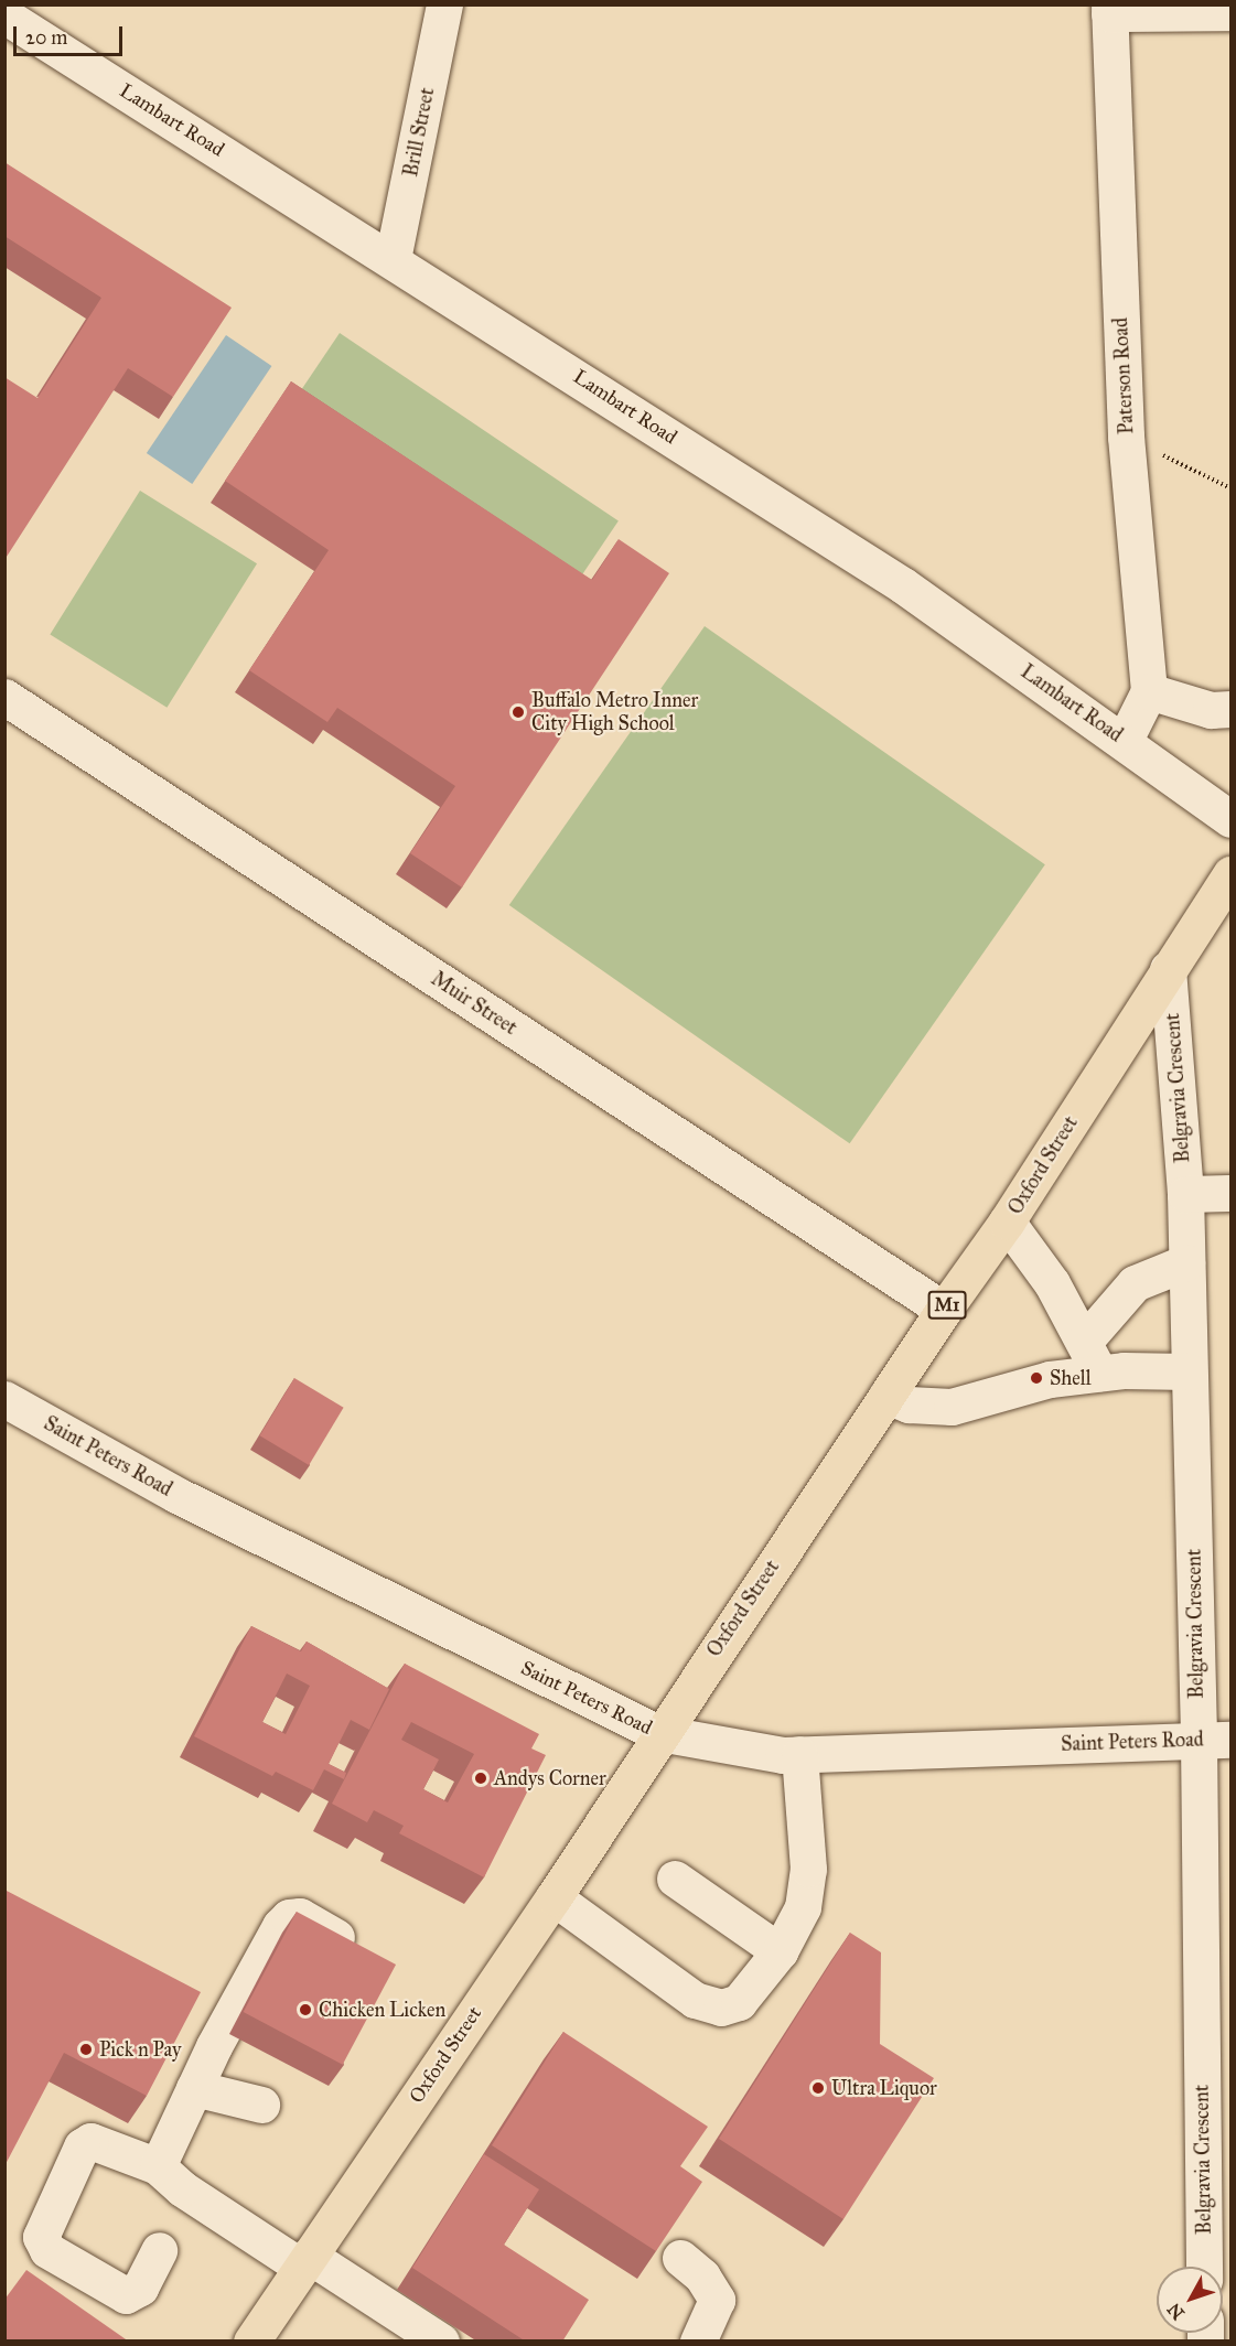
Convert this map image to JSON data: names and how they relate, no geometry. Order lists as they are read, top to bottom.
{
  "streets": {
    "main road": ["Oxford Street", "M1"],
    "street": [
      "Lambart Road",
      "Brill Street",
      "Paterson Road",
      "Muir Street",
      "Belgravia Crescent",
      "Saint Peters Road"
    ]
  },
  "crossings": [
    ["Lambart Road", "Brill Street"],
    ["Muir Street", "Oxford Street"],
    ["Belgravia Crescent", "Oxford Street"],
    ["Belgravia Crescent", "Saint Peters Road"],
    ["Oxford Street", "Saint Peters Road"]
  ],
  "places": [
    "Buffalo Metro Inner City High School",
    "Shell",
    "Andys Corner",
    "Chicken Licken",
    "Pick n Pay",
    "Ultra Liquor"
  ],
  "scale_bar": "20 m",
  "north": "bottom left"
}
